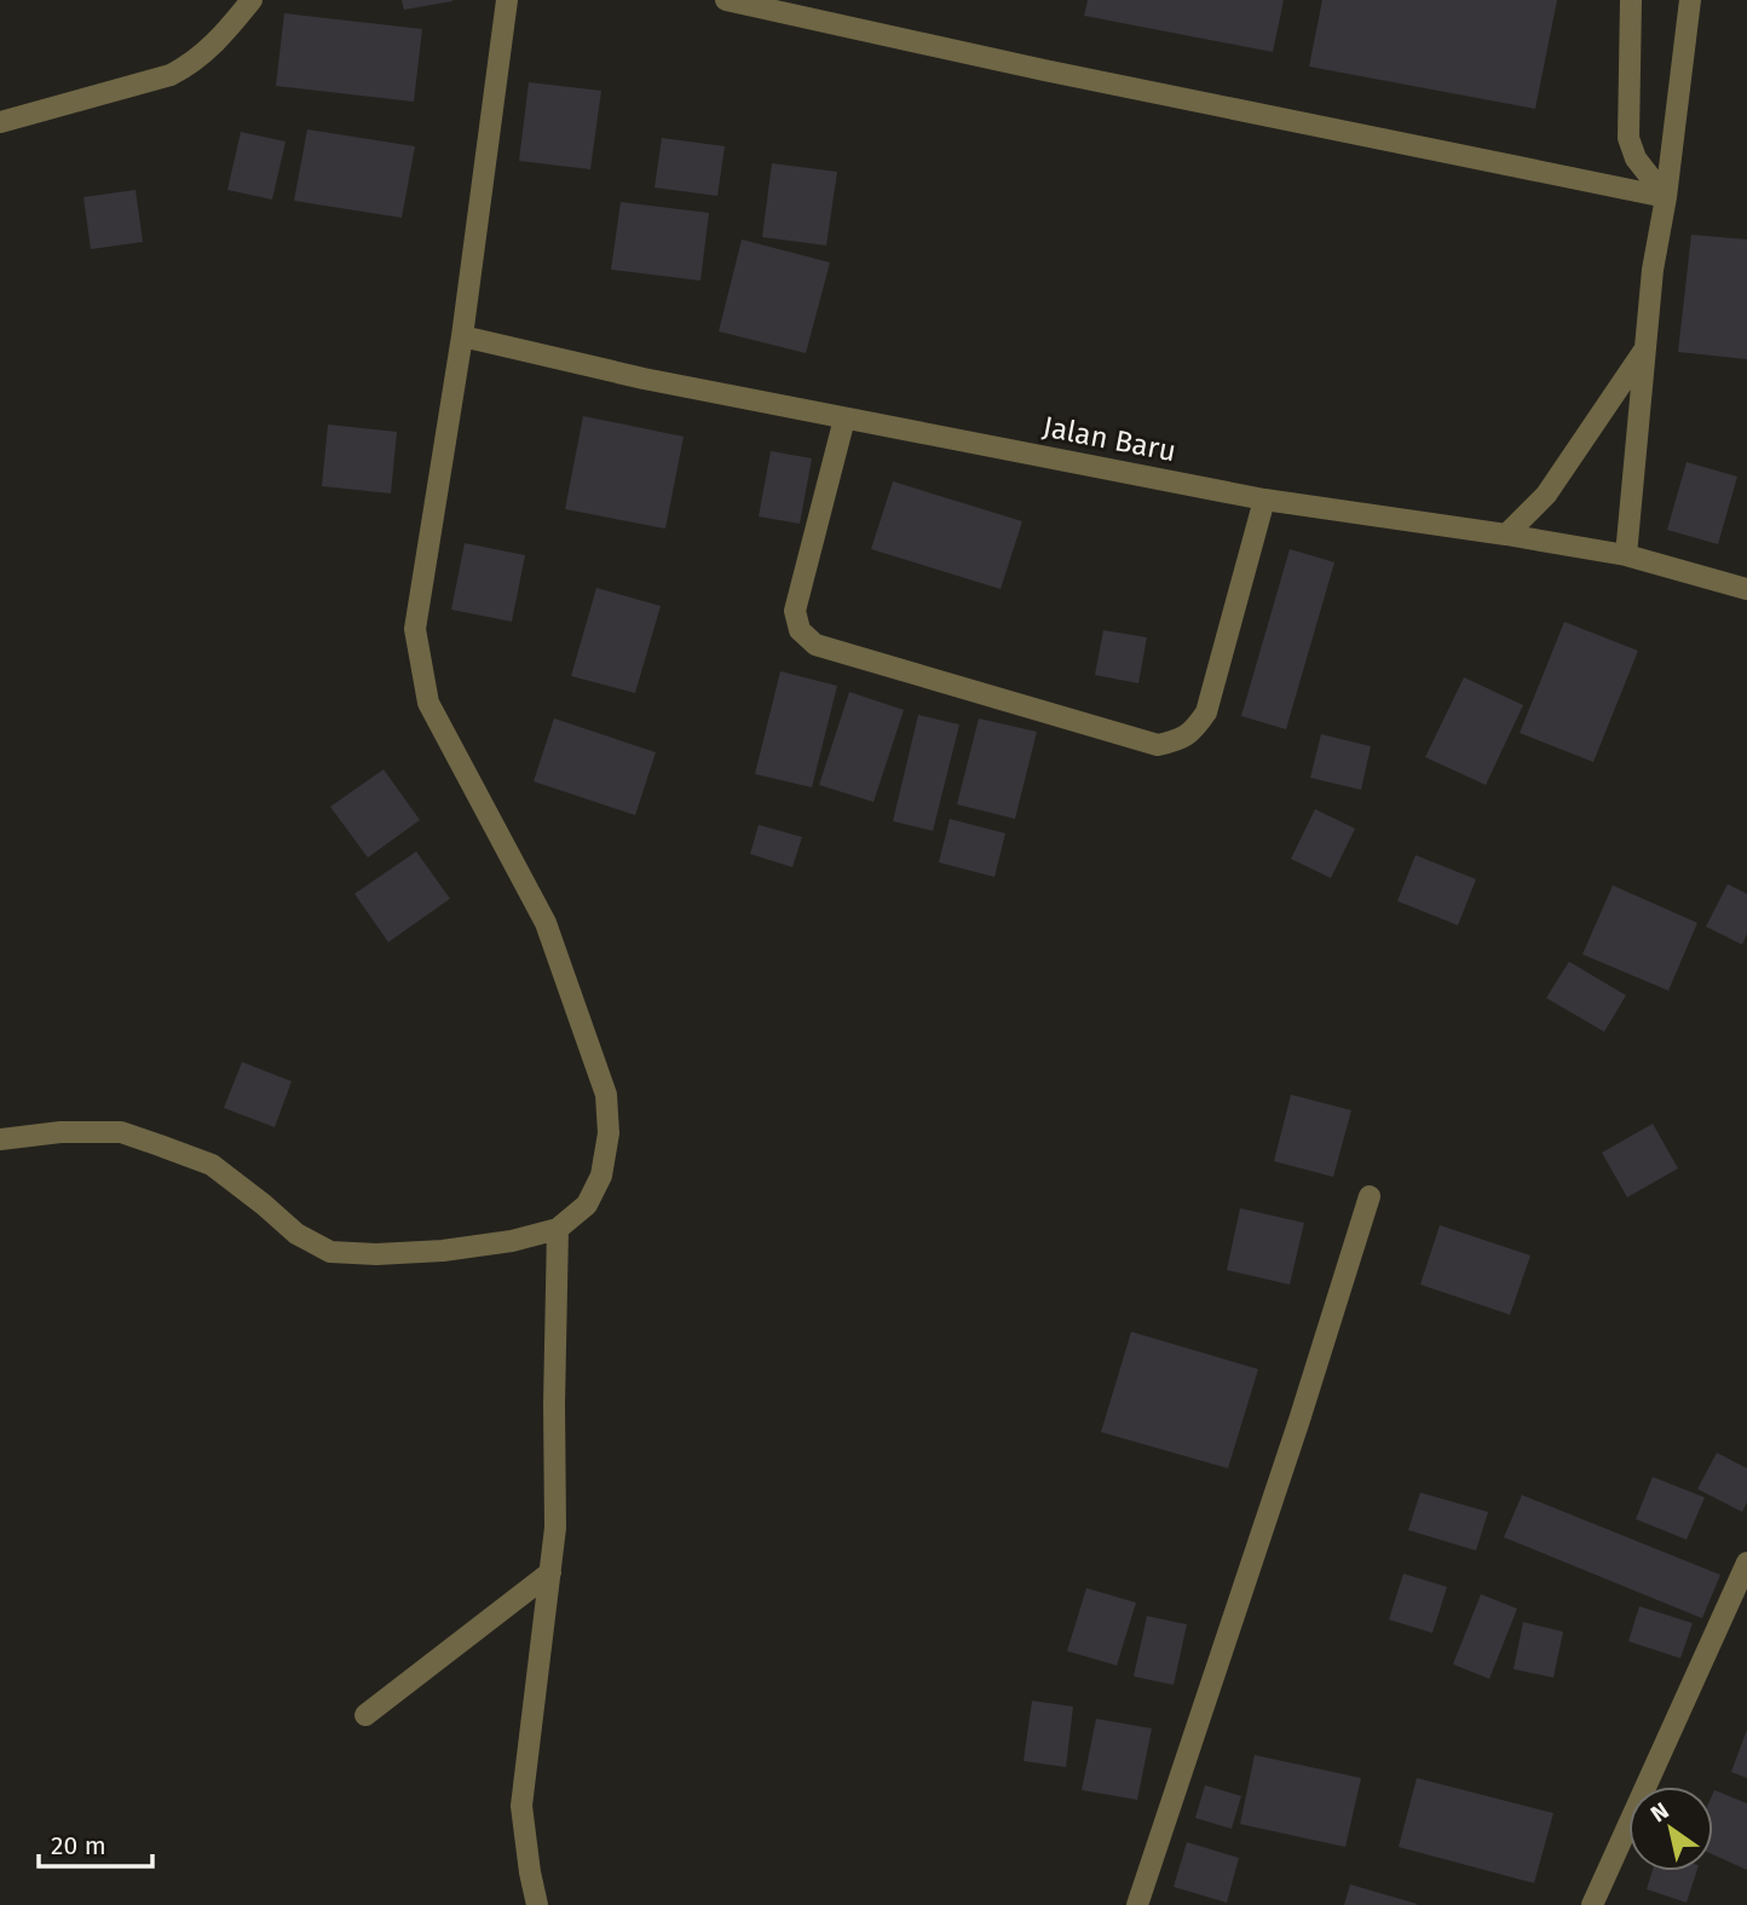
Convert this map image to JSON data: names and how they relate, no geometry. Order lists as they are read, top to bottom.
{
  "streets": {
    "street": ["Jalan Baru"]
  },
  "scale_bar": "20 m",
  "north": "top left"
}
